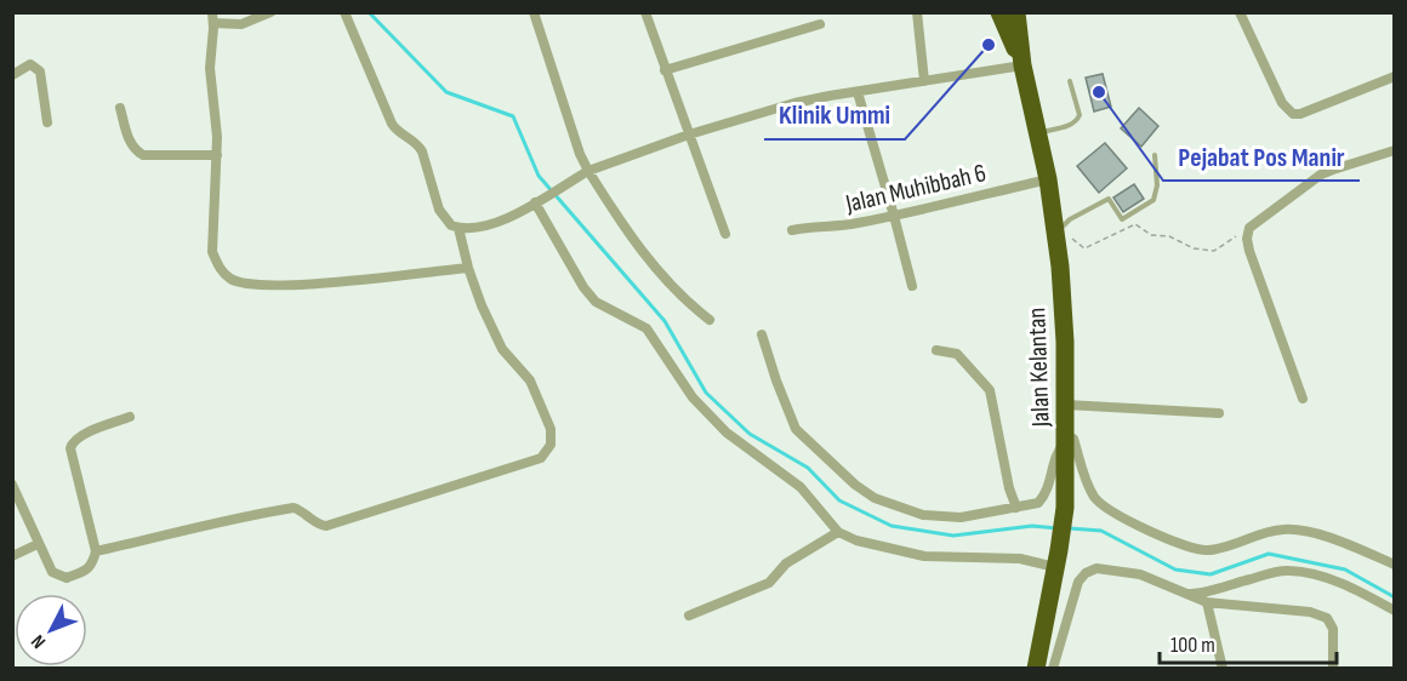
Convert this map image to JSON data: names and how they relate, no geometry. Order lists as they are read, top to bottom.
{
  "streets": {
    "highway": ["Jalan Kelantan"],
    "street": ["Jalan Muhibbah 6"]
  },
  "crossings": [
    ["Jalan Muhibbah 6", "Jalan Kelantan"]
  ],
  "places": ["Klinik Ummi", "Pejabat Pos Manir"],
  "scale_bar": "100 m",
  "north": "bottom left"
}
